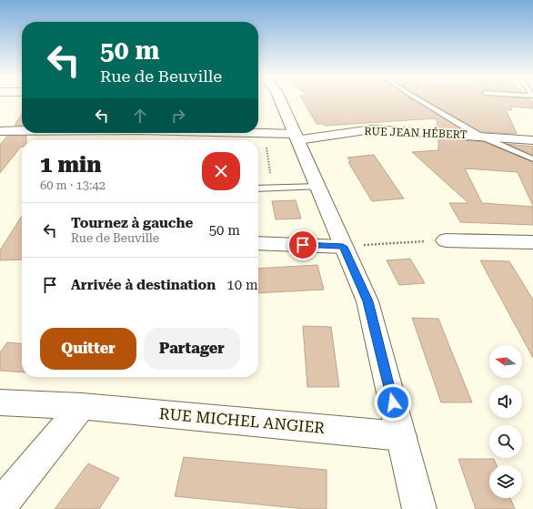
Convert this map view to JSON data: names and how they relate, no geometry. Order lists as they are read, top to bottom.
{
  "streets": {
    "street": ["RUE JEAN HÉBERT", "RUE MICHEL ANGIER"]
  },
  "north": "left",
  "page": {
    "turn": ["50 m", "Rue de Beuville"],
    "heading": ["1 min", "60 m · 13:42"],
    "list": [
      {
        "name": "Tournez à gauche",
        "note": "Rue de Beuville",
        "value": "50 m"
      },
      {
        "name": "Arrivée à destination",
        "value": "10 m"
      }
    ],
    "buttons": ["Quitter", "Partager"]
  }
}
